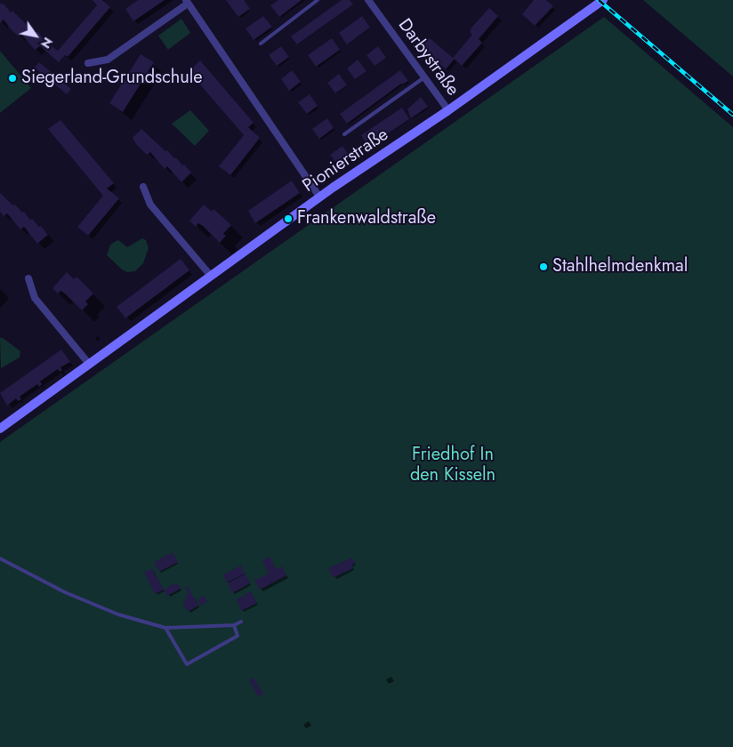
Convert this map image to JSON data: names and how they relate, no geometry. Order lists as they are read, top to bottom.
{
  "streets": {
    "street": ["Darbystraße", "Pionierstraße"]
  },
  "crossings": [
    ["Darbystraße", "Pionierstraße"]
  ],
  "parks": ["Friedhof In den Kisseln"],
  "places": ["Siegerland-Grundschule", "Frankenwaldstraße", "Stahlhelmdenkmal"],
  "north": "bottom right"
}
